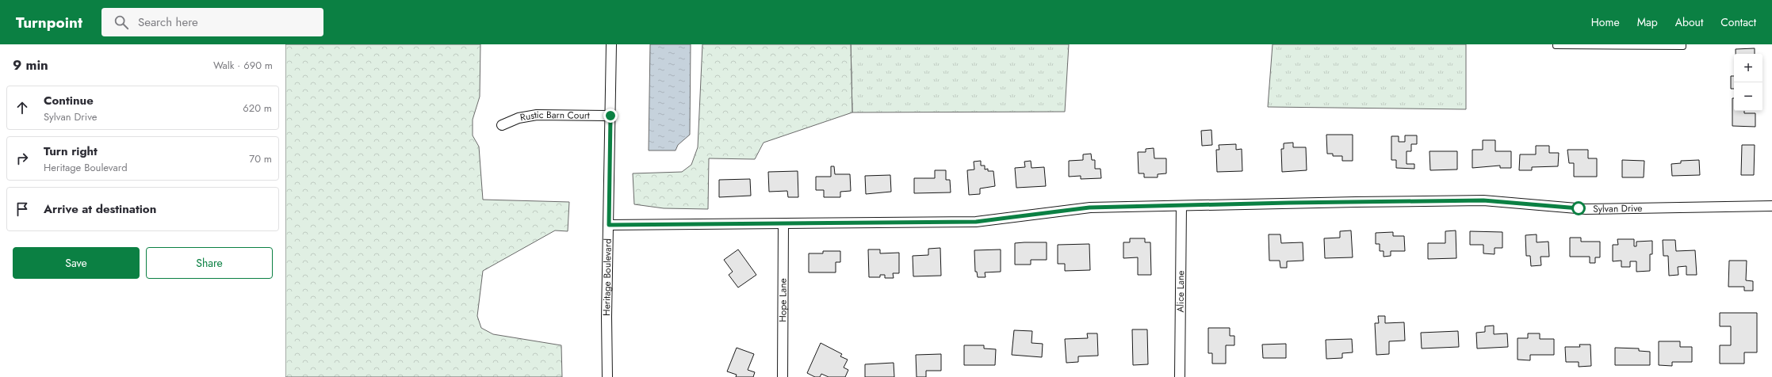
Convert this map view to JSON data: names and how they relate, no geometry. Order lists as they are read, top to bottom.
{
  "streets": {
    "street": [
      "Rustic Barn Court",
      "Sylvan Drive",
      "Heritage Boulevard",
      "Alice Lane",
      "Hope Lane"
    ]
  },
  "crossings": [
    ["Rustic Barn Court", "Heritage Boulevard"],
    ["Sylvan Drive", "Heritage Boulevard"],
    ["Sylvan Drive", "Alice Lane"],
    ["Sylvan Drive", "Hope Lane"]
  ],
  "page": {
    "header": "Turnpoint",
    "search": "Search here",
    "nav": [
      "Home",
      "Map",
      "About",
      "Contact"
    ],
    "heading": ["9 min", "Walk · 690 m"],
    "map_buttons": ["+", "−"],
    "list": [
      ["Continue", "Sylvan Drive", "620 m"],
      ["Turn right", "Heritage Boulevard", "70 m"],
      "Arrive at destination"
    ],
    "buttons": ["Save", "Share"]
  }
}
